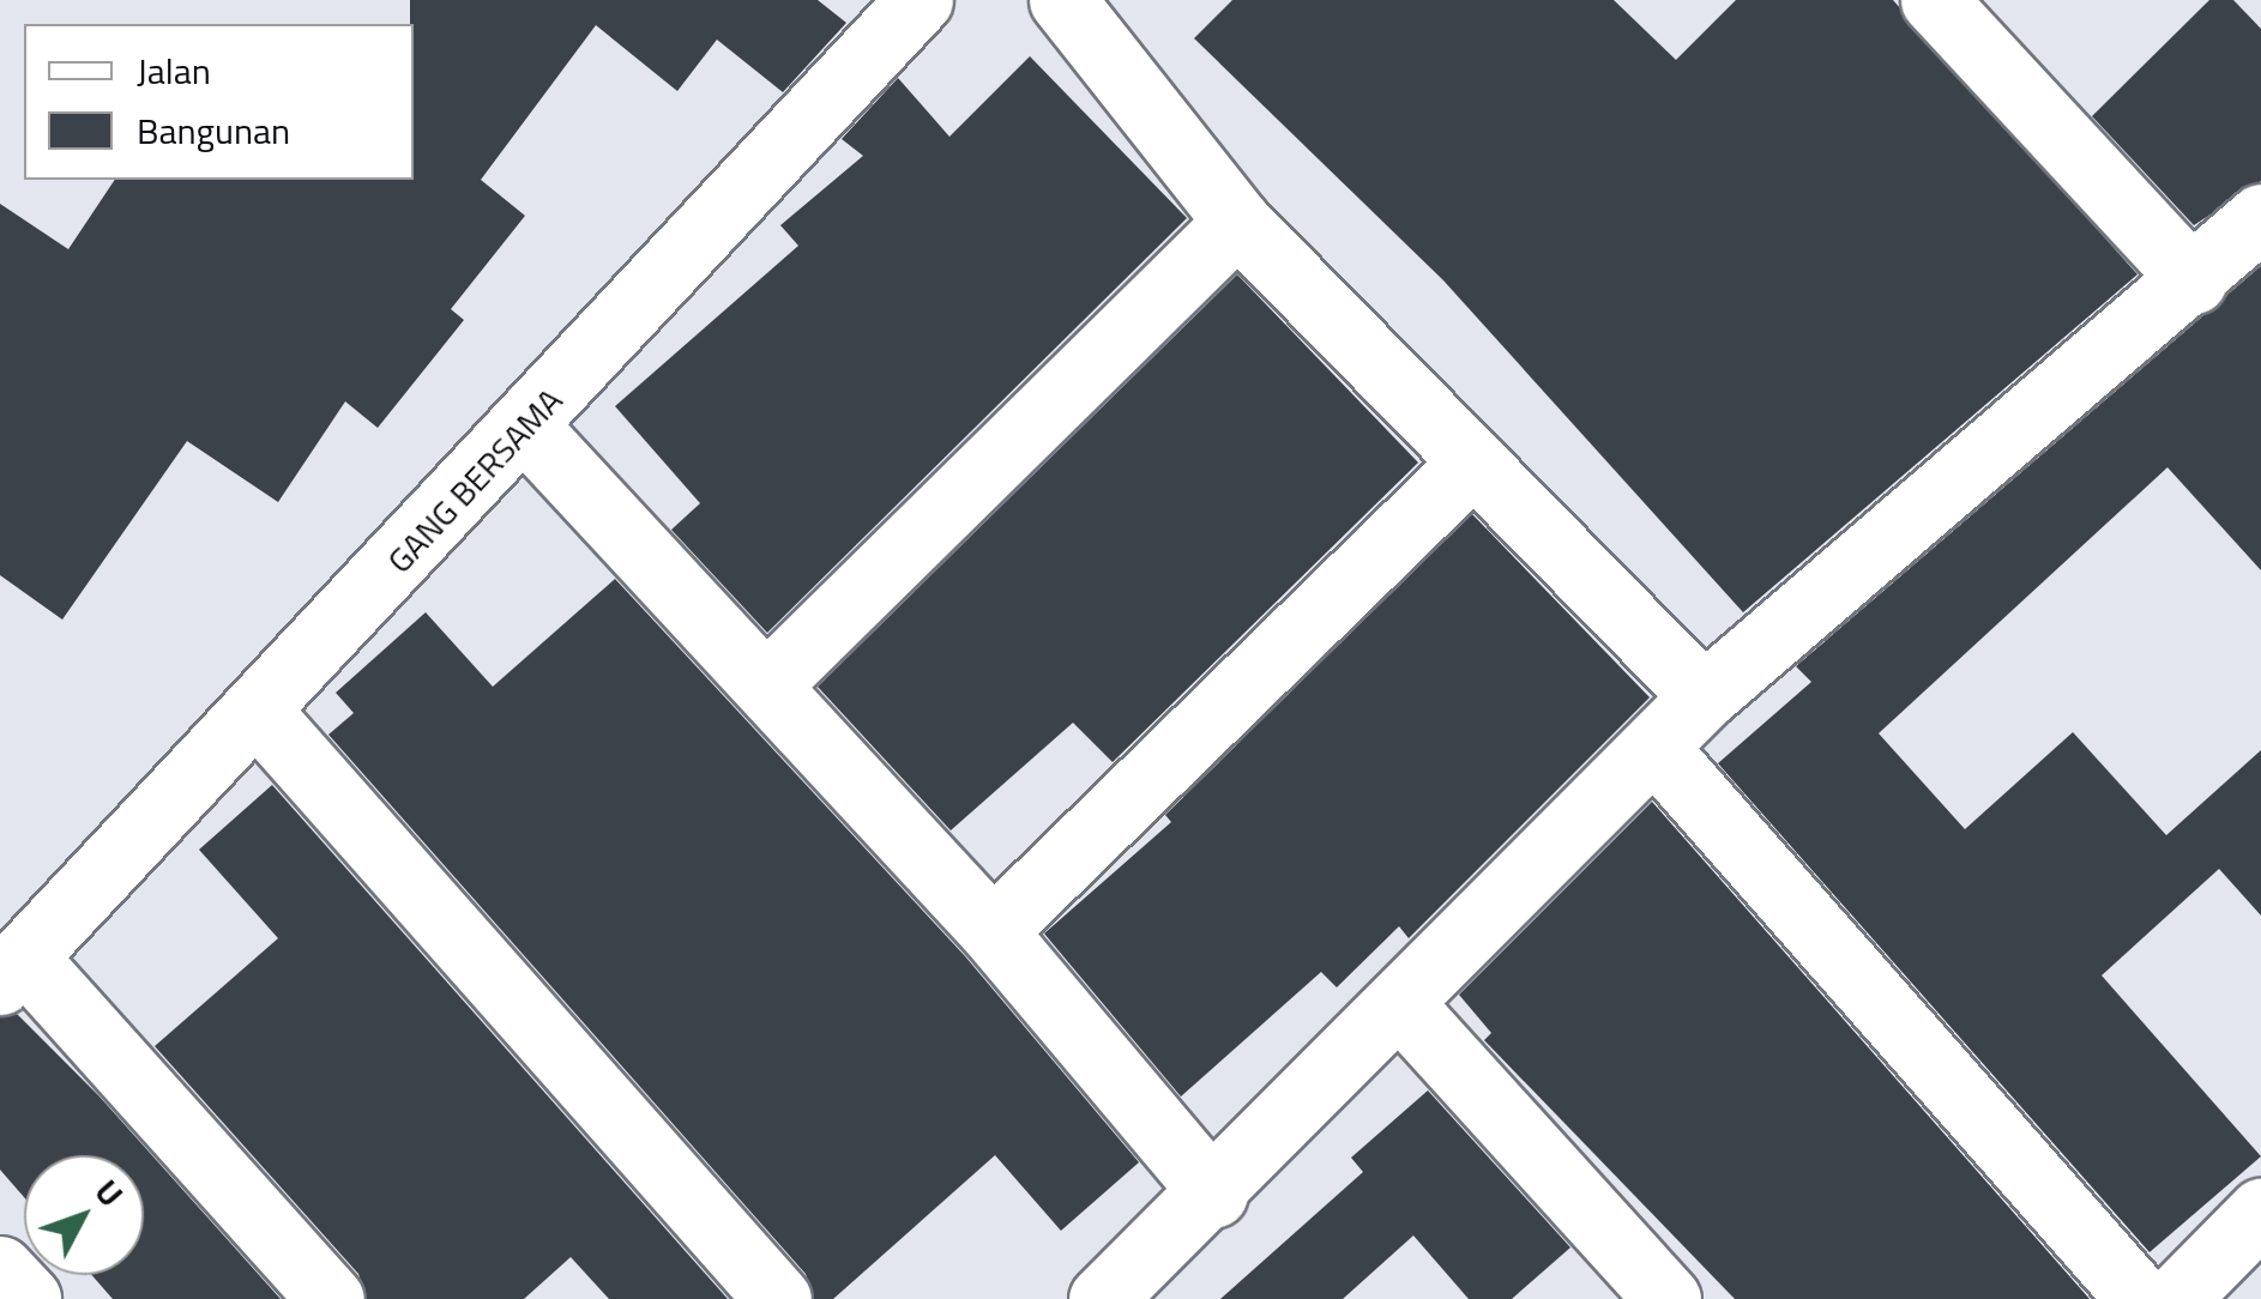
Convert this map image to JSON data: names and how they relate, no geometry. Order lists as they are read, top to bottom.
{
  "streets": {
    "street": ["GANG BERSAMA"]
  },
  "legend": ["Jalan", "Bangunan"],
  "north": "top right"
}
